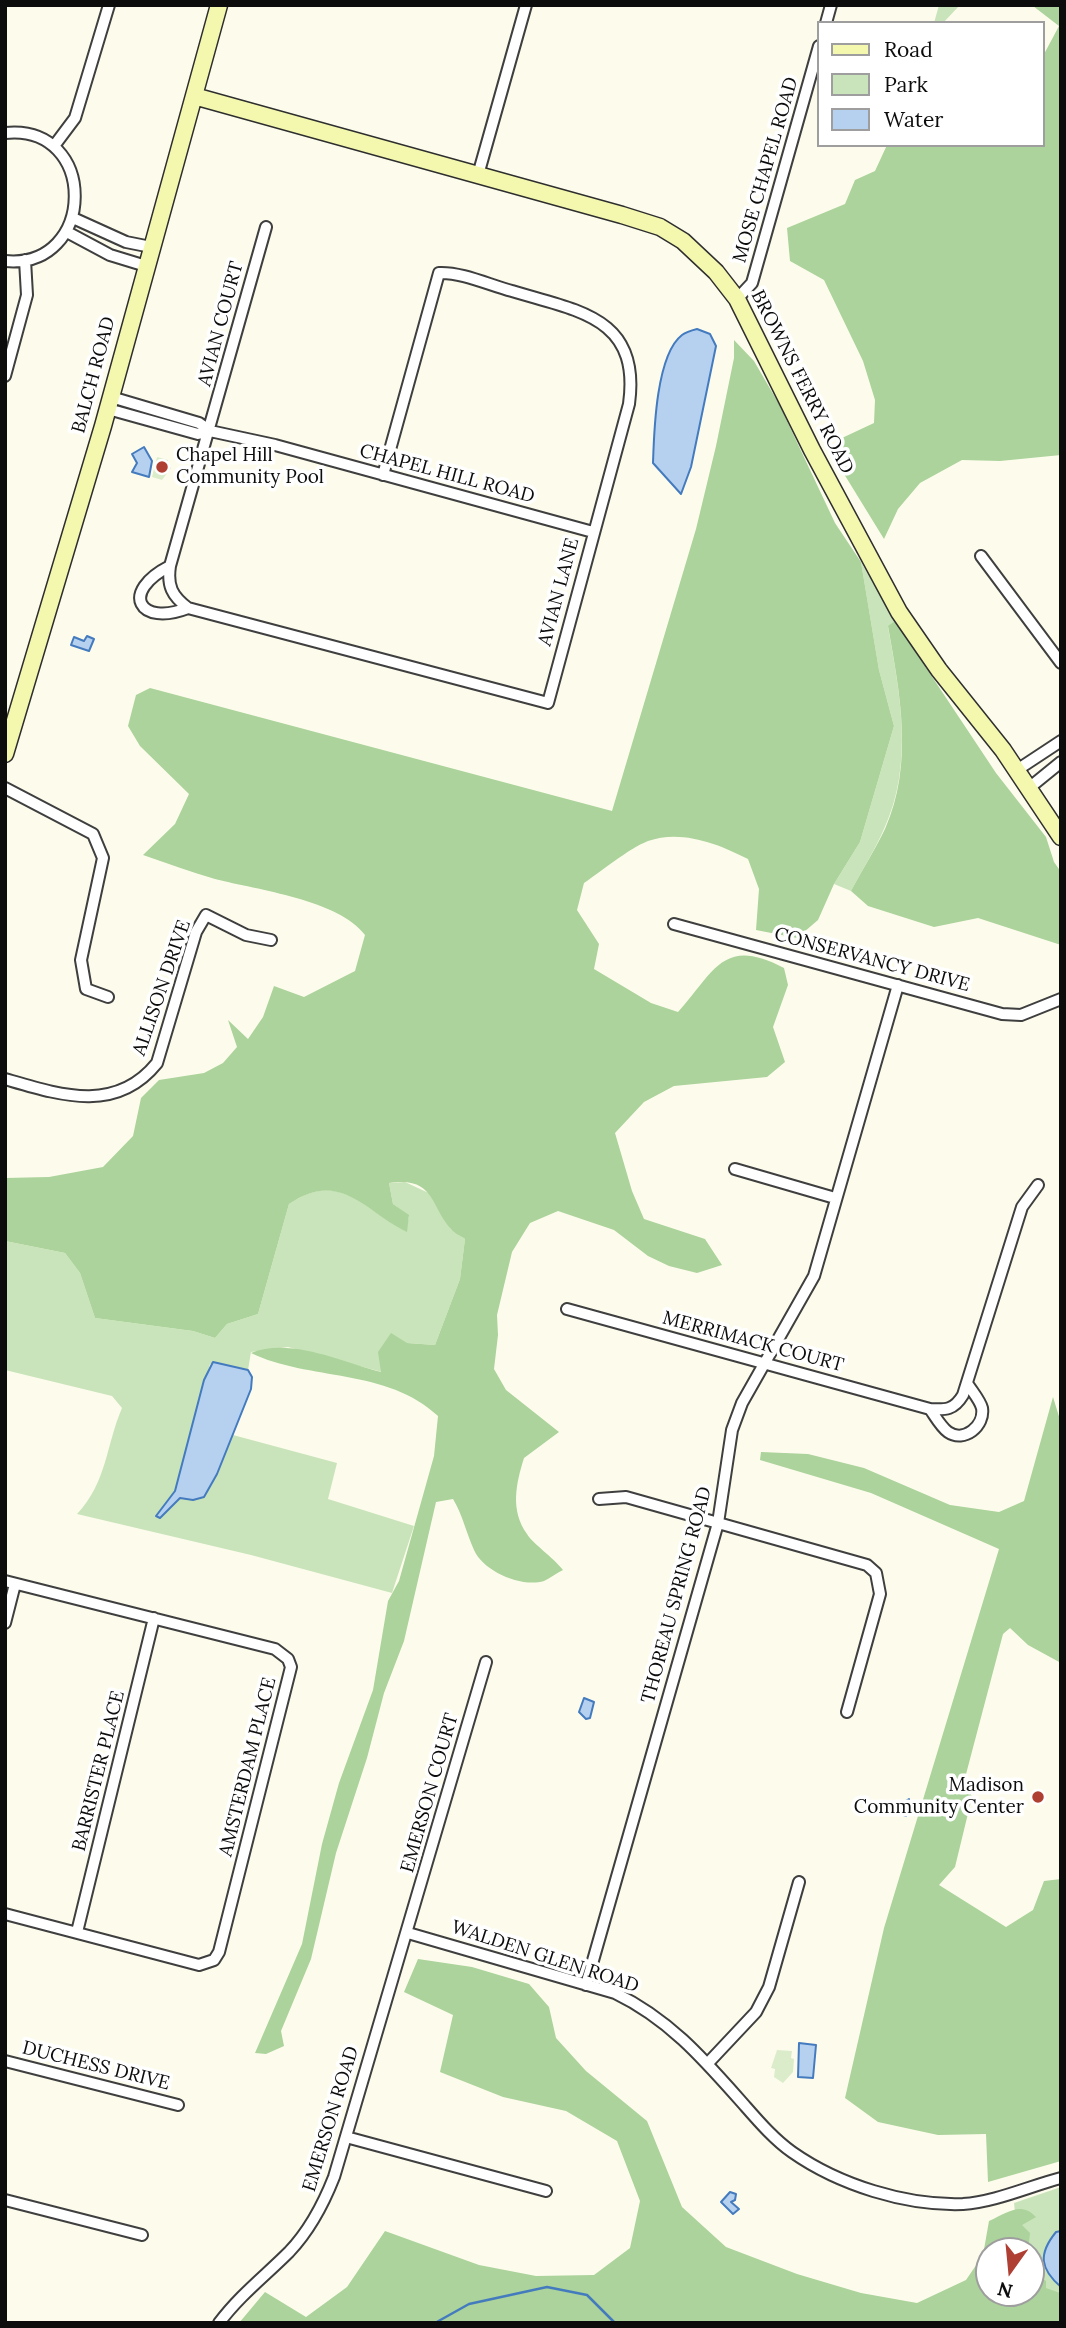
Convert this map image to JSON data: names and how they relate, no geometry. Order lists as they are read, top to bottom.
{
  "streets": {
    "street": [
      "MOSE CHAPEL ROAD",
      "AVIAN COURT",
      "BALCH ROAD",
      "BROWNS FERRY ROAD",
      "CHAPEL HILL ROAD",
      "AVIAN LANE",
      "CONSERVANCY DRIVE",
      "ALLISON DRIVE",
      "MERRIMACK COURT",
      "THOREAU SPRING ROAD",
      "AMSTERDAM PLACE",
      "BARRISTER PLACE",
      "EMERSON COURT",
      "WALDEN GLEN ROAD",
      "DUCHESS DRIVE",
      "EMERSON ROAD"
    ]
  },
  "crossings": [
    ["MOSE CHAPEL ROAD", "BROWNS FERRY ROAD"],
    ["AVIAN COURT", "CHAPEL HILL ROAD"],
    ["BALCH ROAD", "BROWNS FERRY ROAD"],
    ["BALCH ROAD", "CHAPEL HILL ROAD"],
    ["CHAPEL HILL ROAD", "AVIAN LANE"],
    ["CONSERVANCY DRIVE", "THOREAU SPRING ROAD"],
    ["MERRIMACK COURT", "THOREAU SPRING ROAD"],
    ["THOREAU SPRING ROAD", "WALDEN GLEN ROAD"],
    ["AMSTERDAM PLACE", "BARRISTER PLACE"],
    ["EMERSON COURT", "WALDEN GLEN ROAD"],
    ["EMERSON COURT", "EMERSON ROAD"],
    ["WALDEN GLEN ROAD", "EMERSON ROAD"]
  ],
  "places": ["Chapel Hill Community Pool", "Madison Community Center"],
  "legend": ["Road", "Park", "Water"],
  "north": "bottom"
}
